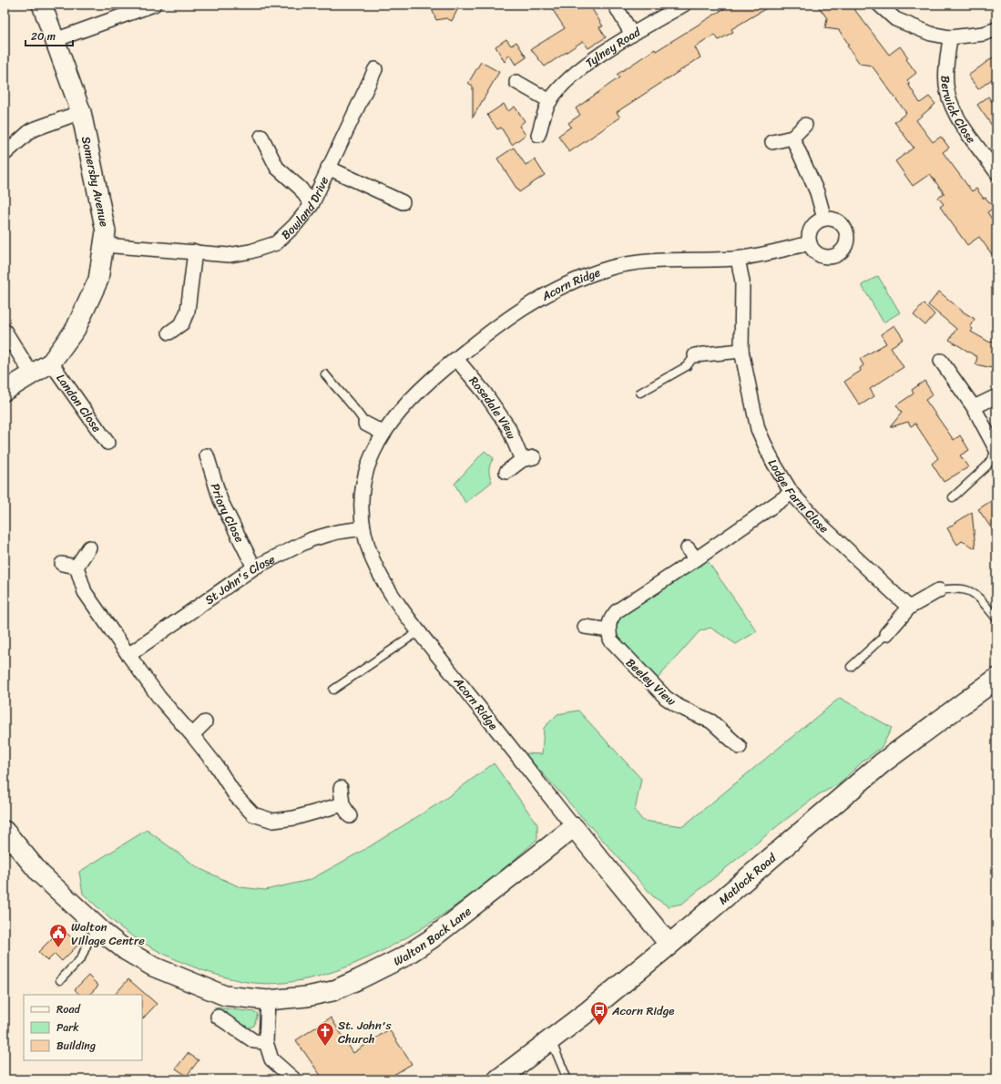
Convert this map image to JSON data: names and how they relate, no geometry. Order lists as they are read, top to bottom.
{
  "streets": {
    "main road": ["Matlock Road"],
    "street": [
      "Tylney Road",
      "Berwick Close",
      "Somersby Avenue",
      "Bowland Drive",
      "Acorn Ridge",
      "Landon Close",
      "Rosedale View",
      "Lodge Farm Close",
      "Priory Close",
      "St John's Close",
      "Beeley View",
      "Walton Back Lane"
    ]
  },
  "crossings": [
    ["Somersby Avenue", "Bowland Drive"],
    ["Somersby Avenue", "Landon Close"],
    ["Acorn Ridge", "Rosedale View"],
    ["Acorn Ridge", "Lodge Farm Close"],
    ["Acorn Ridge", "St John's Close"],
    ["Acorn Ridge", "Matlock Road"],
    ["Acorn Ridge", "Walton Back Lane"],
    ["Priory Close", "St John's Close"]
  ],
  "places": {
    "public building": ["Walton Village Centre"],
    "bus stop": ["Acorn Ridge"],
    "church": ["St. John's Church"]
  },
  "legend": ["Road", "Park", "Building"],
  "scale_bar": "20 m"
}
